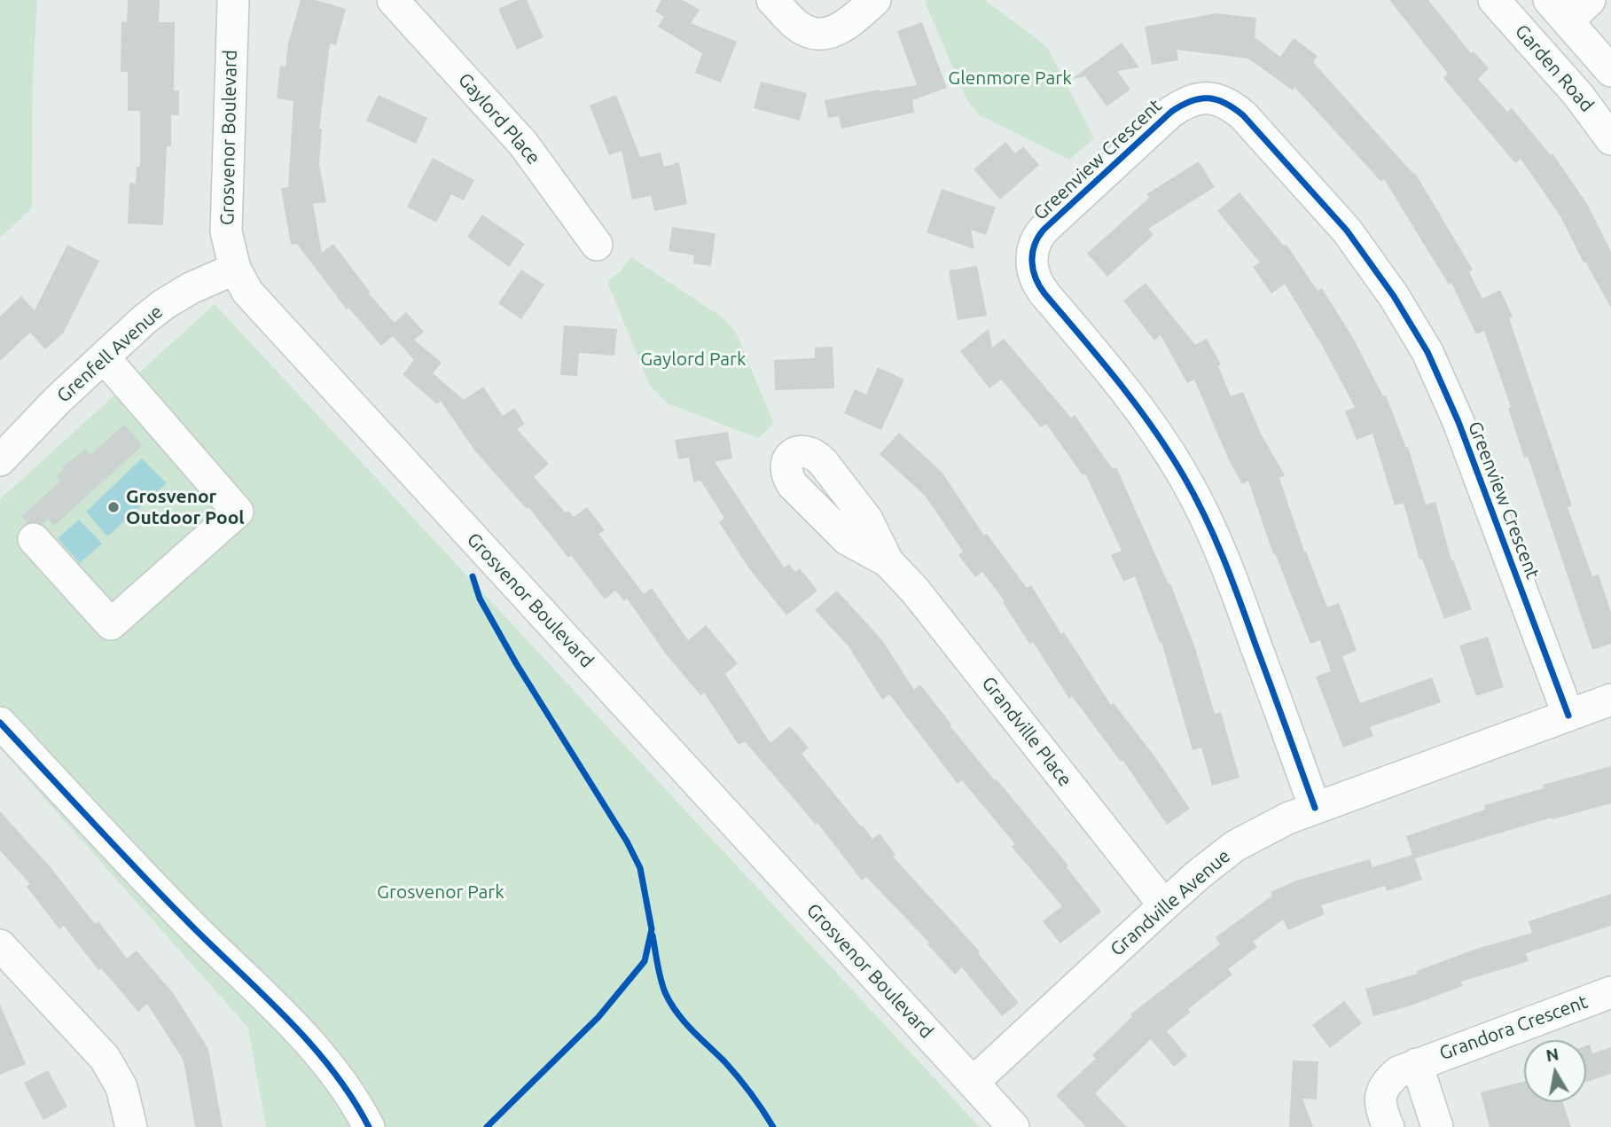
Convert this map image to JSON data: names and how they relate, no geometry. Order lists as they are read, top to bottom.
{
  "streets": {
    "street": [
      "Garden Road",
      "Gaylord Place",
      "Grosvenor Boulevard",
      "Greenview Crescent",
      "Grenfell Avenue",
      "Grandville Place",
      "Grandville Avenue",
      "Grandora Crescent"
    ]
  },
  "crossings": [
    ["Grosvenor Boulevard", "Grenfell Avenue"],
    ["Grosvenor Boulevard", "Grandville Avenue"],
    ["Greenview Crescent", "Grandville Avenue"],
    ["Grandville Place", "Grandville Avenue"]
  ],
  "parks": ["Glenmore Park", "Gaylord Park", "Grosvenor Park"],
  "places": ["Grosvenor Outdoor Pool"],
  "north": "top"
}
